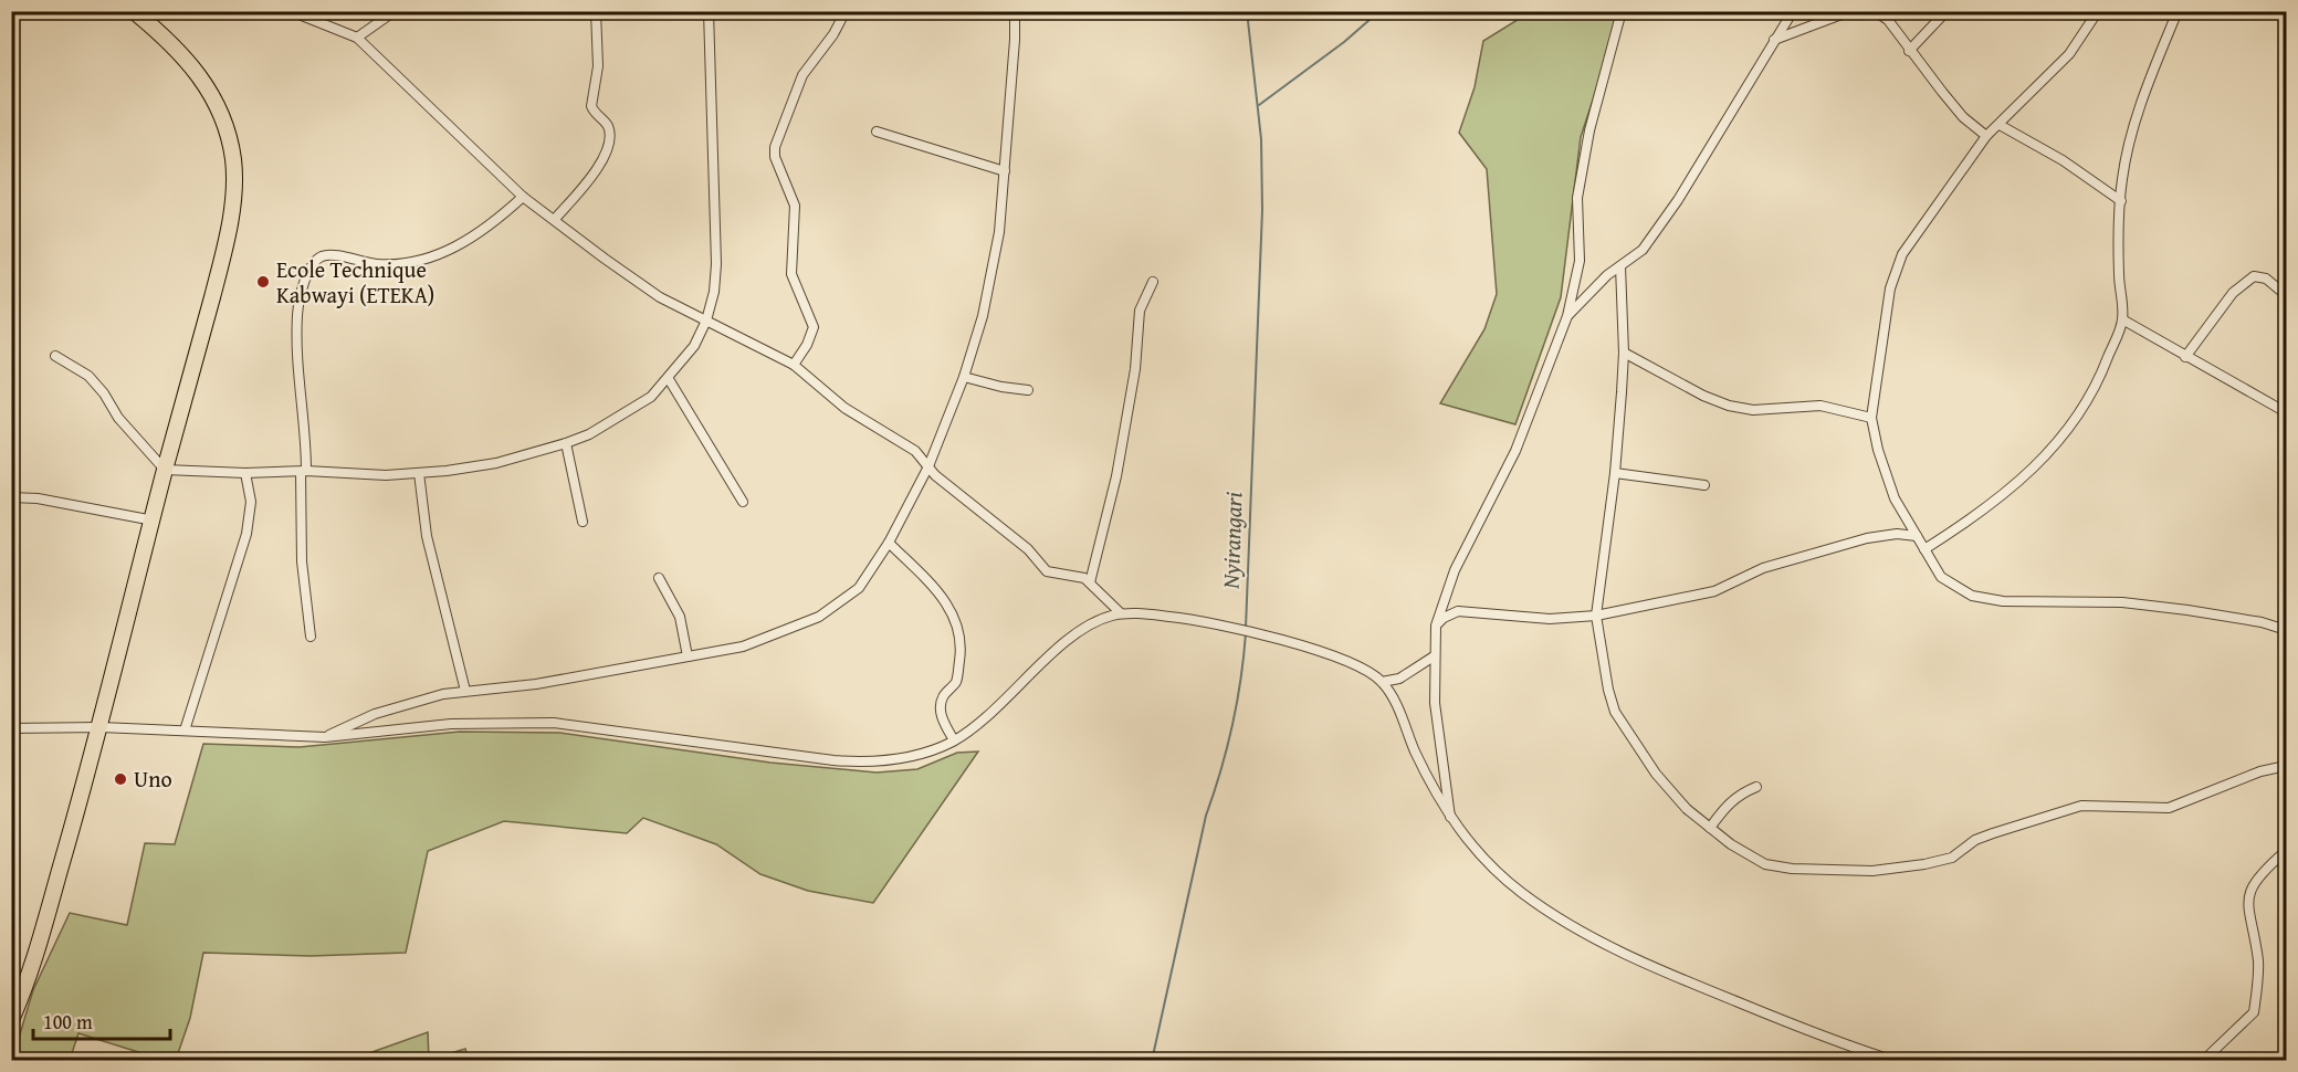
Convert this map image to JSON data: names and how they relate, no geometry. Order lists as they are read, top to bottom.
{
  "water": ["Nyirangari"],
  "places": ["Ecole Technique Kabwayi (ETEKA)", "Uno"],
  "scale_bar": "100 m"
}
